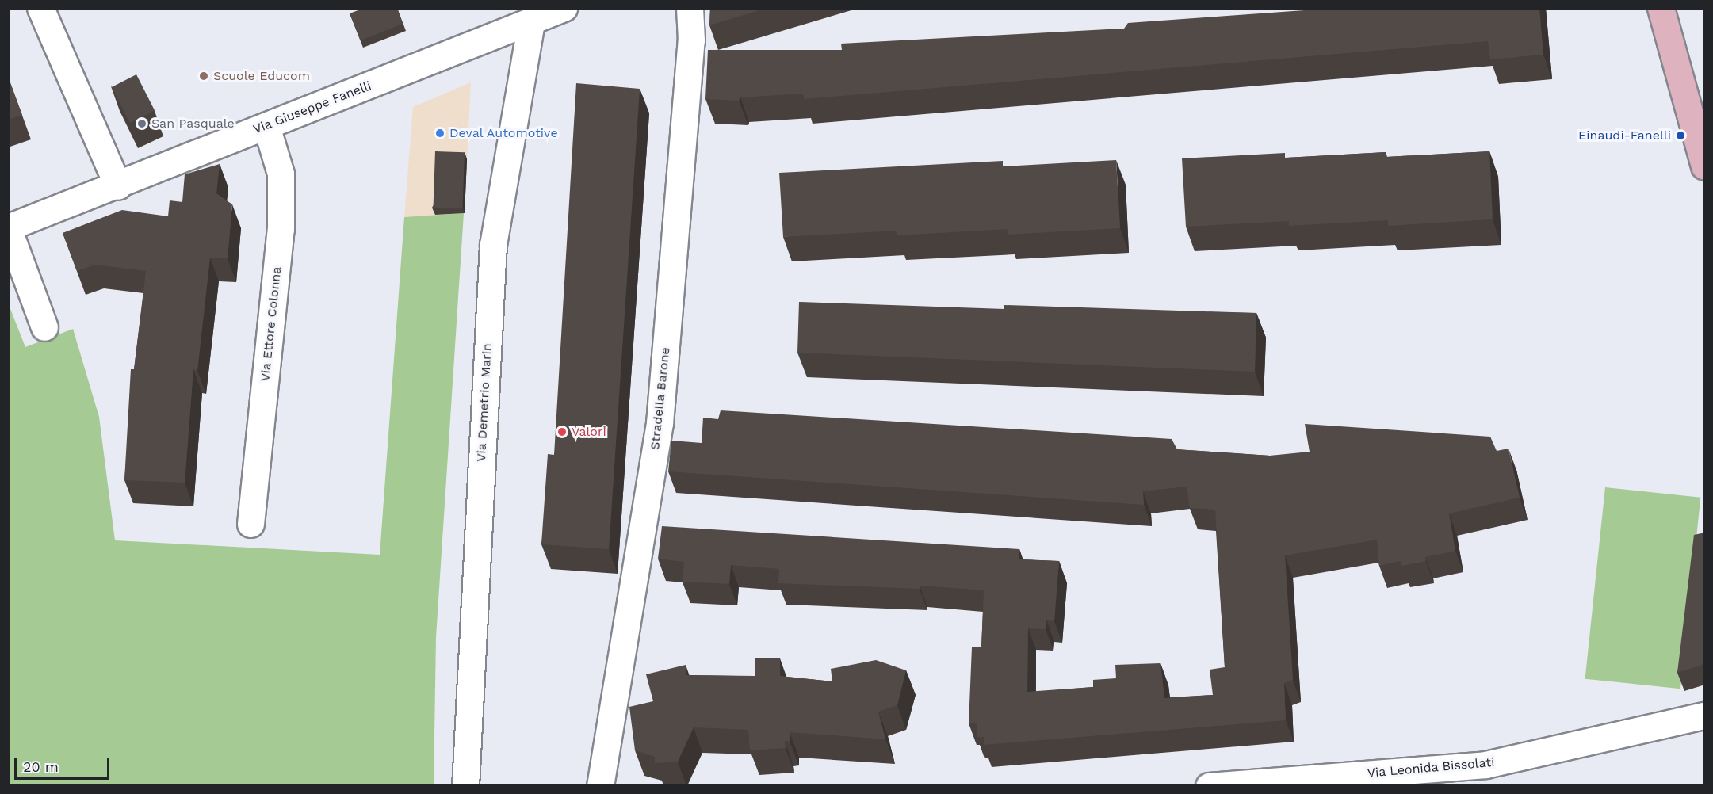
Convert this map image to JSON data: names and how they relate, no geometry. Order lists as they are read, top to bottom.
{
  "streets": {
    "street": [
      "Via Giuseppe Fanelli",
      "Via Ettore Colonna",
      "Stradella Barone",
      "Via Demetrio Marin",
      "Via Leonida Bissolati"
    ]
  },
  "crossings": [
    ["Via Giuseppe Fanelli", "Via Ettore Colonna"],
    ["Via Giuseppe Fanelli", "Via Demetrio Marin"]
  ],
  "places": [
    "Scuole Educom",
    "San Pasquale",
    "Deval Automotive",
    "Einaudi-Fanelli",
    "Valori"
  ],
  "scale_bar": "20 m"
}
